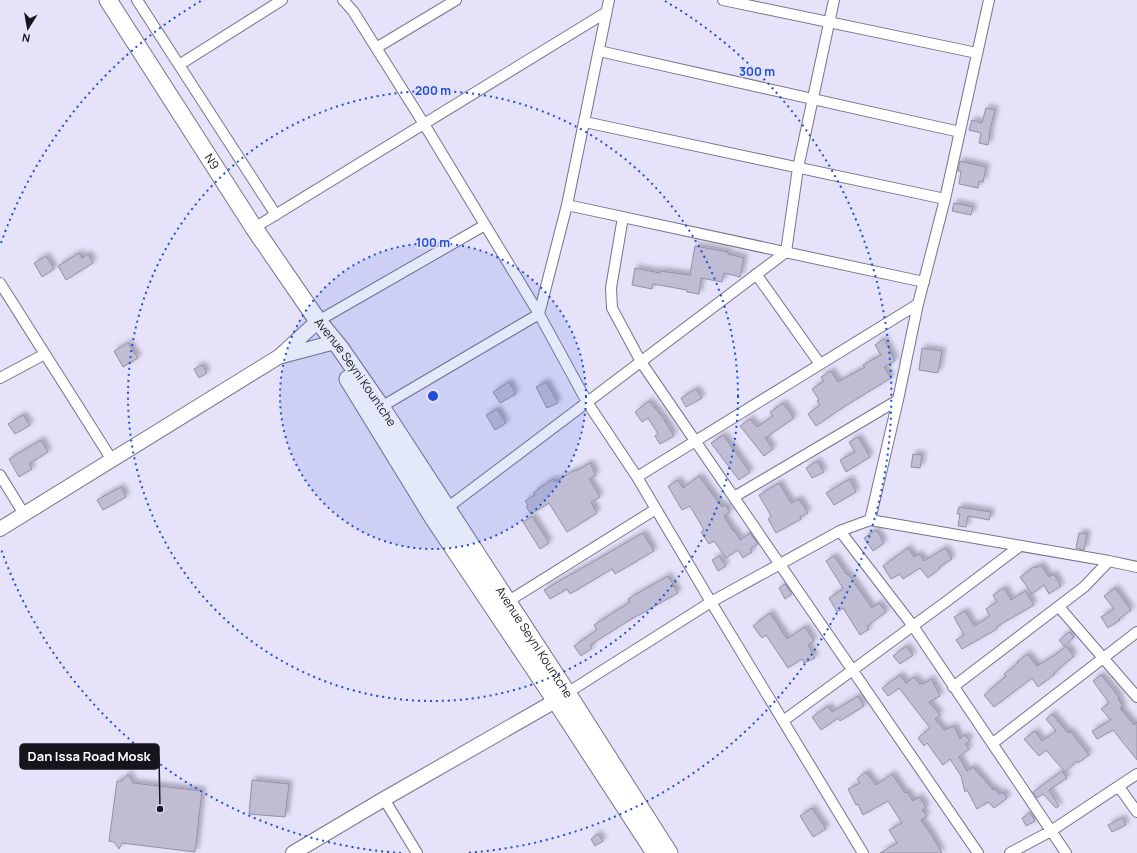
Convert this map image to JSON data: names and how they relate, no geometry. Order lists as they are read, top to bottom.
{
  "streets": {
    "highway": ["N9", "Avenue Seyni Kountche"]
  },
  "crossings": [
    ["N9", "Avenue Seyni Kountche"]
  ],
  "places": ["Dan Issa Road Mosk"],
  "north": "bottom",
  "rings": ["300 m", "200 m", "100 m"]
}
